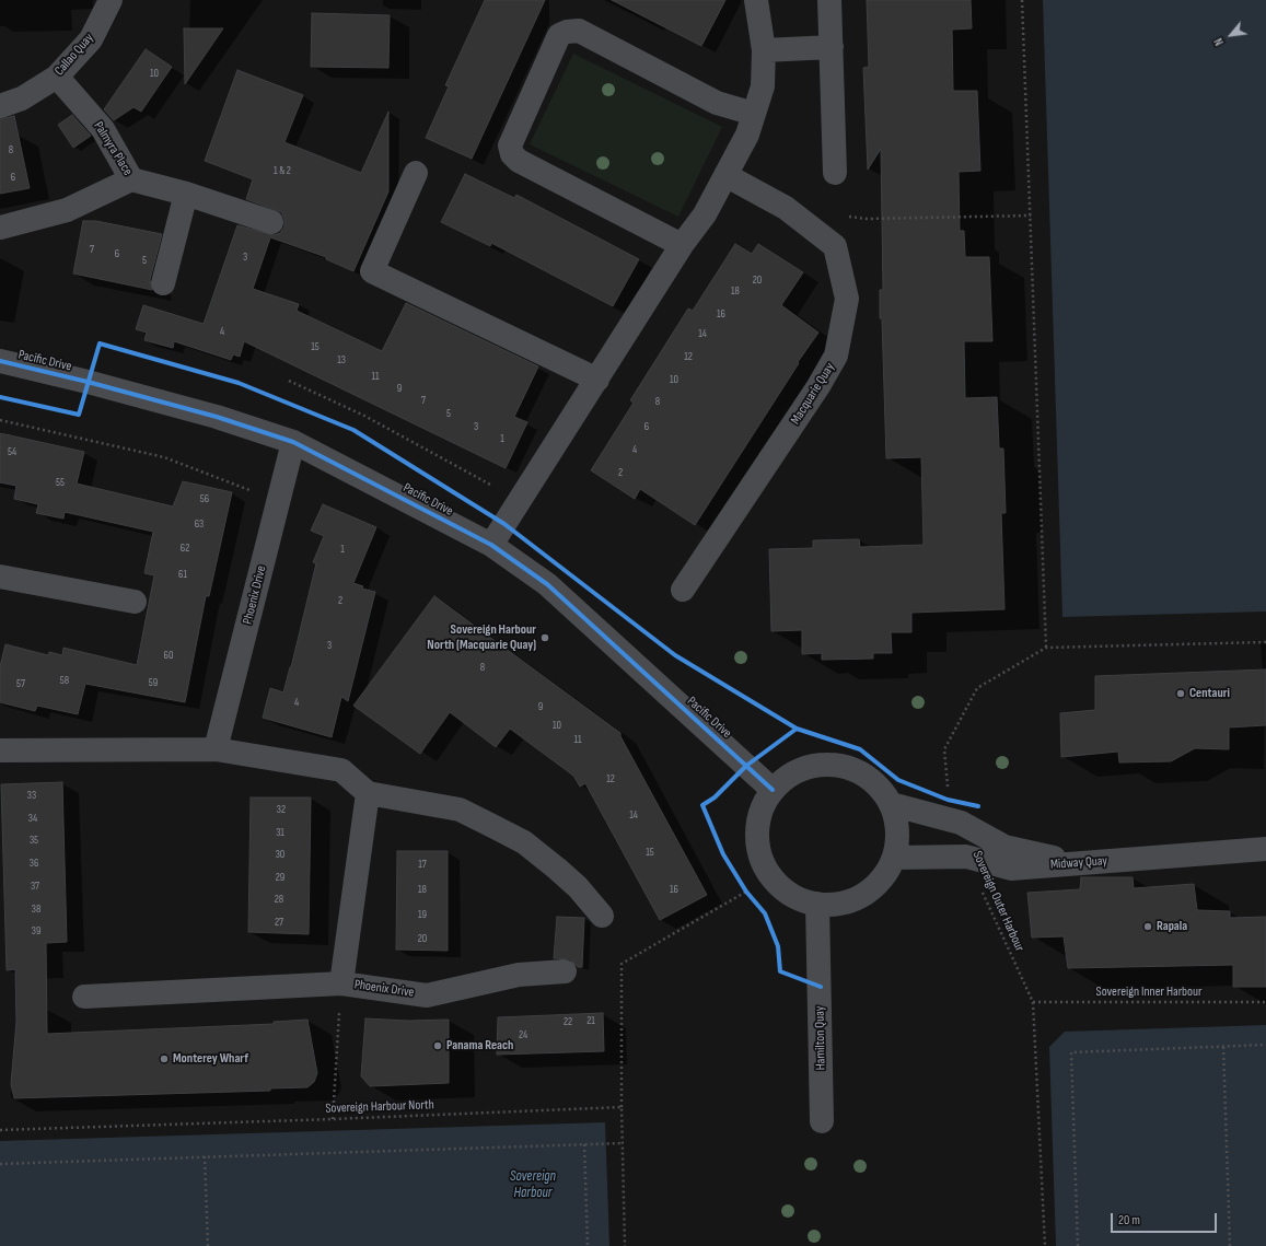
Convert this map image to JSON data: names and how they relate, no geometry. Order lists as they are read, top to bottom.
{
  "streets": {
    "street": [
      "Callao Quay",
      "Palmyra Place",
      "Pacific Drive",
      "Macquarie Quay",
      "Phoenix Drive",
      "Midway Quay",
      "Hamilton Quay"
    ],
    "path": ["Sovereign Outer Harbour", "Sovereign Inner Harbour", "Sovereign Harbour North"]
  },
  "crossings": [
    ["Callao Quay", "Palmyra Place"],
    ["Pacific Drive", "Phoenix Drive"],
    ["Pacific Drive", "Midway Quay"],
    ["Pacific Drive", "Hamilton Quay"],
    ["Midway Quay", "Sovereign Outer Harbour"],
    ["Midway Quay", "Hamilton Quay"],
    ["Sovereign Outer Harbour", "Sovereign Inner Harbour"]
  ],
  "water": ["Sovereign Harbour"],
  "places": [
    "Sovereign Harbour North (Macquarie Quay)",
    "Centauri",
    "Rapala",
    "Panama Reach",
    "Monterey Wharf"
  ],
  "house_numbers": [
    "10",
    "8",
    "1 & 2",
    "6",
    "7",
    "6",
    "3",
    "5",
    "20",
    "18",
    "16",
    "4",
    "14",
    "15",
    "12",
    "13",
    "11",
    "10",
    "9",
    "7",
    "8",
    "5",
    "3",
    "6",
    "1",
    "4",
    "54",
    "2",
    "55",
    "56",
    "63",
    "62",
    "1",
    "61",
    "2",
    "3",
    "60",
    "8",
    "58",
    "59",
    "57",
    "4",
    "9",
    "10",
    "11",
    "12",
    "33",
    "32",
    "14",
    "34",
    "31",
    "35",
    "15",
    "30",
    "36",
    "17",
    "29",
    "37",
    "18",
    "16",
    "28",
    "38",
    "19",
    "27",
    "39",
    "20",
    "21",
    "22",
    "24"
  ],
  "scale_bar": "20 m",
  "north": "bottom left"
}
